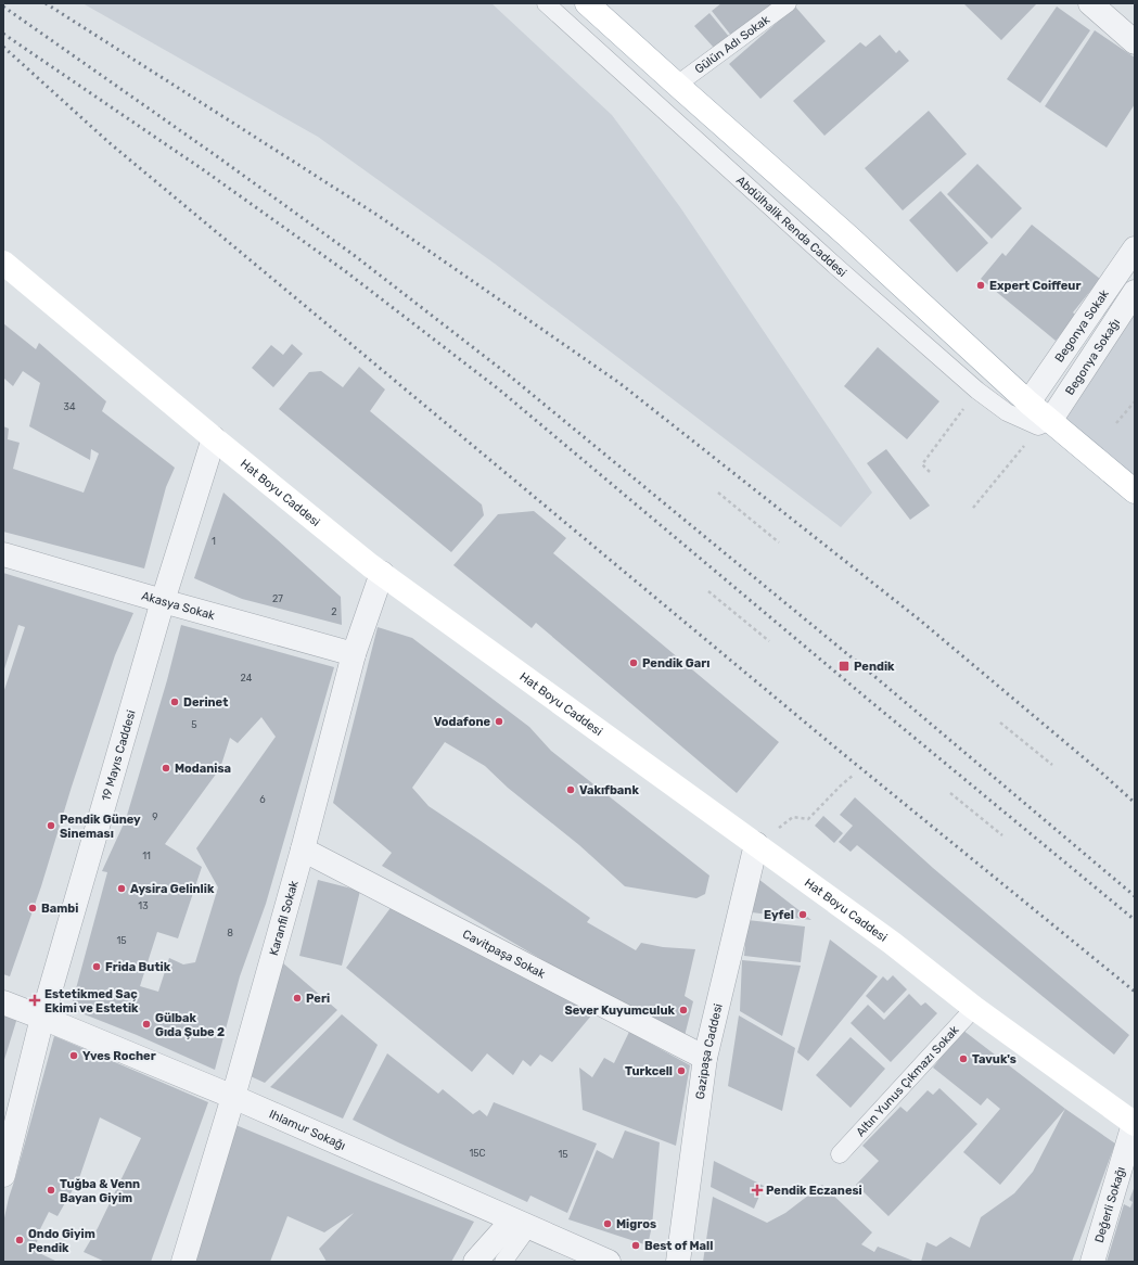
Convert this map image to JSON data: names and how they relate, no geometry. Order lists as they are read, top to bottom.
{
  "streets": {
    "street": [
      "Begonya Sokak",
      "Begonya Sokağı",
      "Hat Boyu Caddesi",
      "Akasya Sokak",
      "19 Mayıs Caddesi",
      "Karanfil Sokak",
      "Cavitpaşa Sokak",
      "Gazipaşa Caddesi",
      "Ihlamur Sokağı",
      "Değerli Sokağı"
    ],
    "lane": ["Gülün Adı Sokak", "Abdülhalik Renda Caddesi", "Altın Yunus Çıkmazı Sokak"]
  },
  "crossings": [
    ["Abdülhalik Renda Caddesi", "Begonya Sokağı"],
    ["Hat Boyu Caddesi", "19 Mayıs Caddesi"],
    ["Hat Boyu Caddesi", "Karanfil Sokak"],
    ["Hat Boyu Caddesi", "Gazipaşa Caddesi"],
    ["Hat Boyu Caddesi", "Altın Yunus Çıkmazı Sokak"],
    ["Hat Boyu Caddesi", "Değerli Sokağı"],
    ["Akasya Sokak", "19 Mayıs Caddesi"],
    ["Akasya Sokak", "Karanfil Sokak"],
    ["19 Mayıs Caddesi", "Ihlamur Sokağı"],
    ["Karanfil Sokak", "Cavitpaşa Sokak"],
    ["Karanfil Sokak", "Ihlamur Sokağı"],
    ["Cavitpaşa Sokak", "Gazipaşa Caddesi"]
  ],
  "places": {
    "other": [
      "Expert Coiffeur",
      "Pendik Garı",
      "Derinet",
      "Vodafone",
      "Modanisa",
      "Vakıfbank",
      "Pendik Güney Sineması",
      "Aysira Gelinlik",
      "Bambi",
      "Eyfel",
      "Frida Butik",
      "Peri",
      "Sever Kuyumculuk",
      "Gülbak Gıda Şube 2",
      "Yves Rocher",
      "Tavuk's",
      "Turkcell",
      "Tuğba & Venn Bayan Giyim",
      "Migros",
      "Ondo Giyim Pendik",
      "Best of Mall"
    ],
    "transit": ["Pendik"],
    "health": ["Estetikmed Saç Ekimi ve Estetik", "Pendik Eczanesi"]
  },
  "house_numbers": [
    "34",
    "1",
    "27",
    "2",
    "24",
    "5",
    "6",
    "9",
    "11",
    "13",
    "8",
    "15",
    "15C",
    "15"
  ]
}
